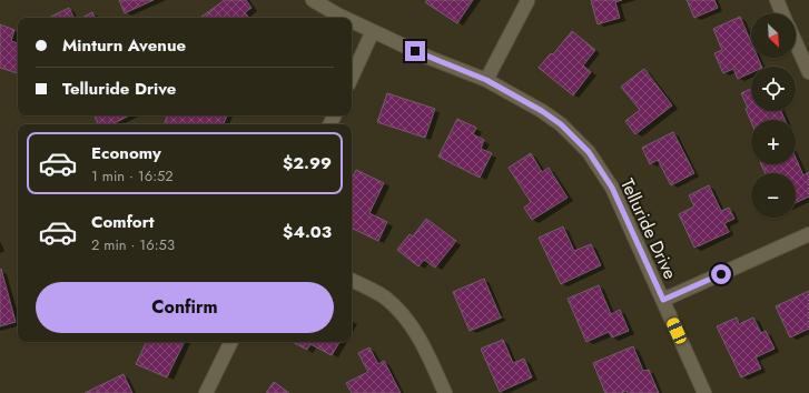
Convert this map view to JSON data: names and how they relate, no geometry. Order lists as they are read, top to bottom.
{
  "streets": {
    "street": ["Telluride Drive"]
  },
  "north": "bottom right",
  "page": {
    "map_buttons": ["+", "−"],
    "banner": ["Minturn Avenue", "Telluride Drive"],
    "list": [
      {
        "name": "Economy",
        "note": "1 min · 16:52",
        "value": "$2.99"
      },
      {
        "name": "Comfort",
        "note": "2 min · 16:53",
        "value": "$4.03"
      }
    ],
    "buttons": "Confirm"
  }
}
